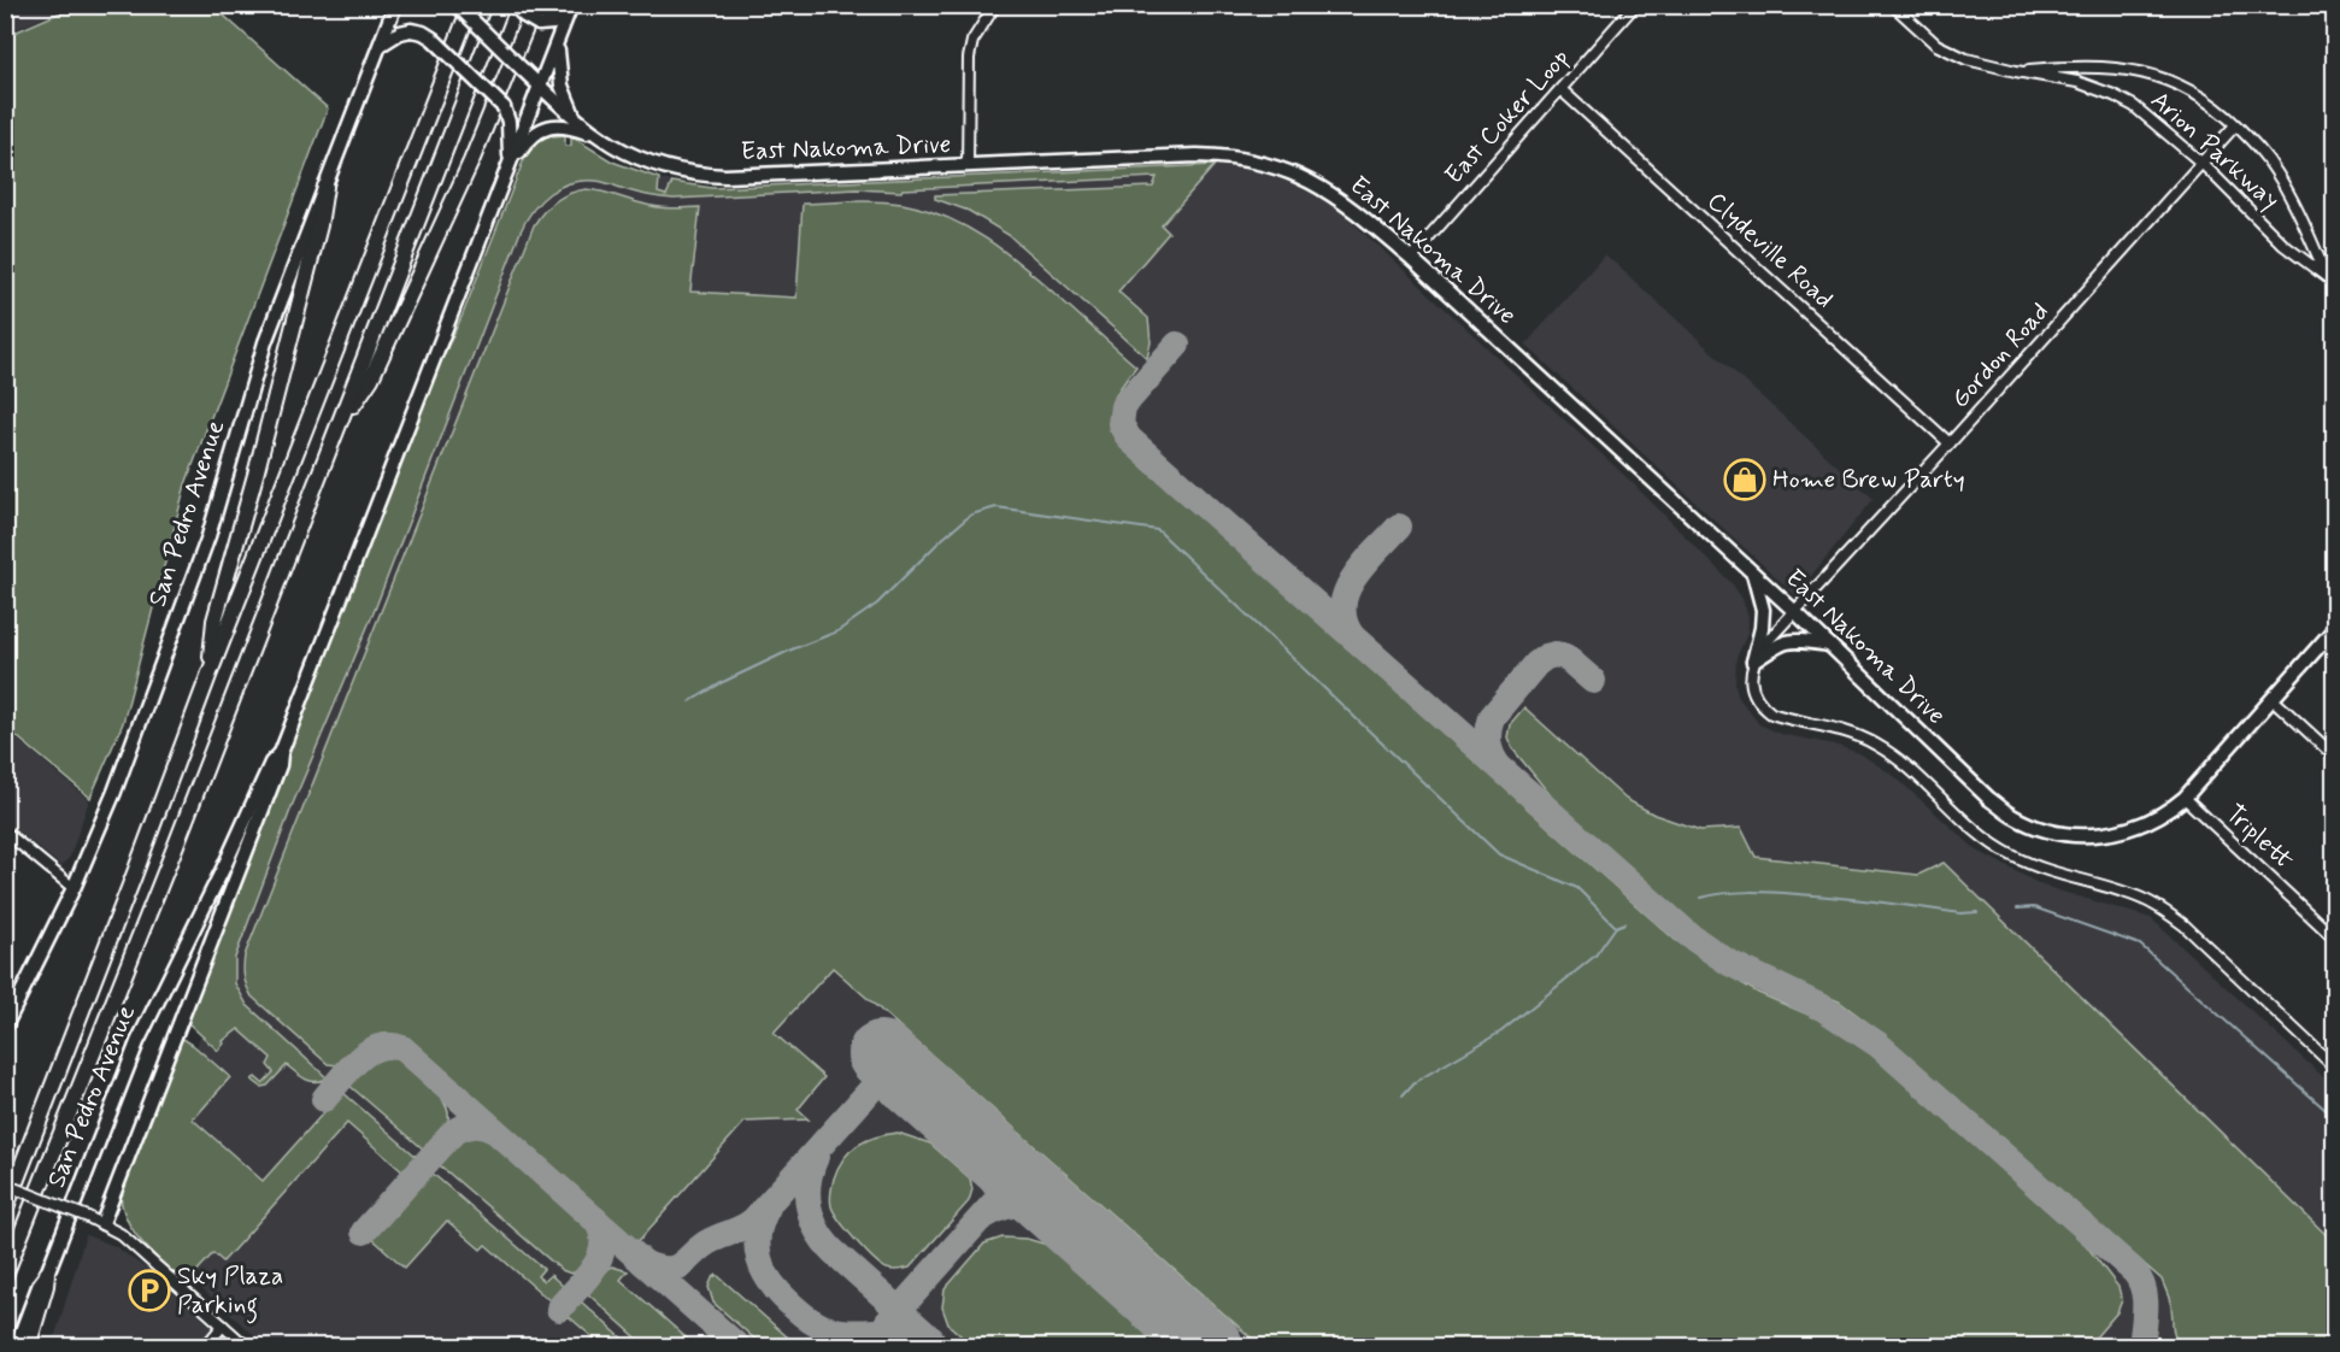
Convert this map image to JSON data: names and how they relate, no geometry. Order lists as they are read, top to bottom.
{
  "streets": {
    "main road": ["East Nakoma Drive", "San Pedro Avenue"],
    "street": [
      "East Coker Loop",
      "Arion Parkway",
      "Clydeville Road",
      "Gordon Road",
      "Triplett"
    ]
  },
  "crossings": [
    ["East Coker Loop", "East Nakoma Drive"],
    ["East Coker Loop", "Clydeville Road"],
    ["East Nakoma Drive", "Gordon Road"],
    ["East Nakoma Drive", "San Pedro Avenue"],
    ["East Nakoma Drive", "Triplett"],
    ["Arion Parkway", "Gordon Road"],
    ["Clydeville Road", "Gordon Road"]
  ],
  "places": {
    "shop": ["Home Brew Party"],
    "parking": ["Sky Plaza Parking"]
  }
}
